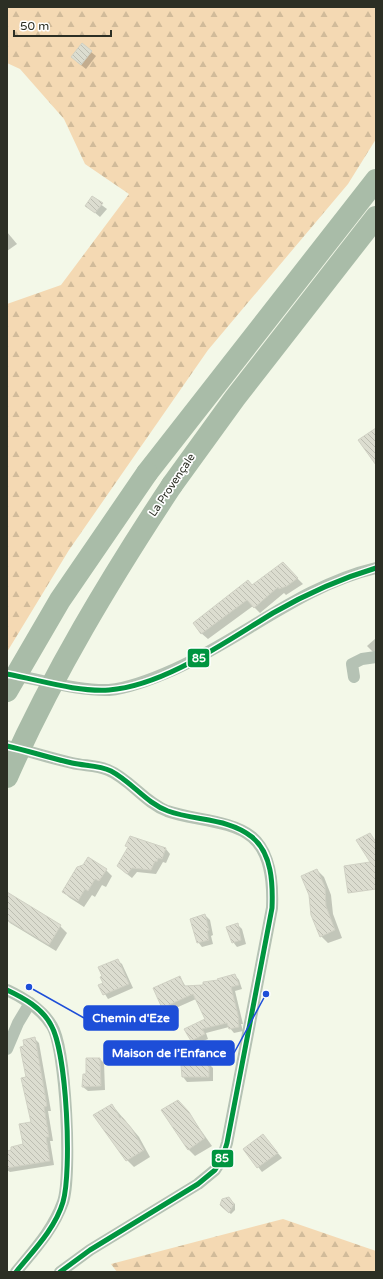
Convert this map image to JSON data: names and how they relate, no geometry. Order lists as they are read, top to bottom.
{
  "streets": {
    "highway": ["La Provençale"]
  },
  "places": ["Chemin d'Eze", "Maison de l’Enfance"],
  "lines": ["transit line 85"],
  "scale_bar": "50 m"
}
